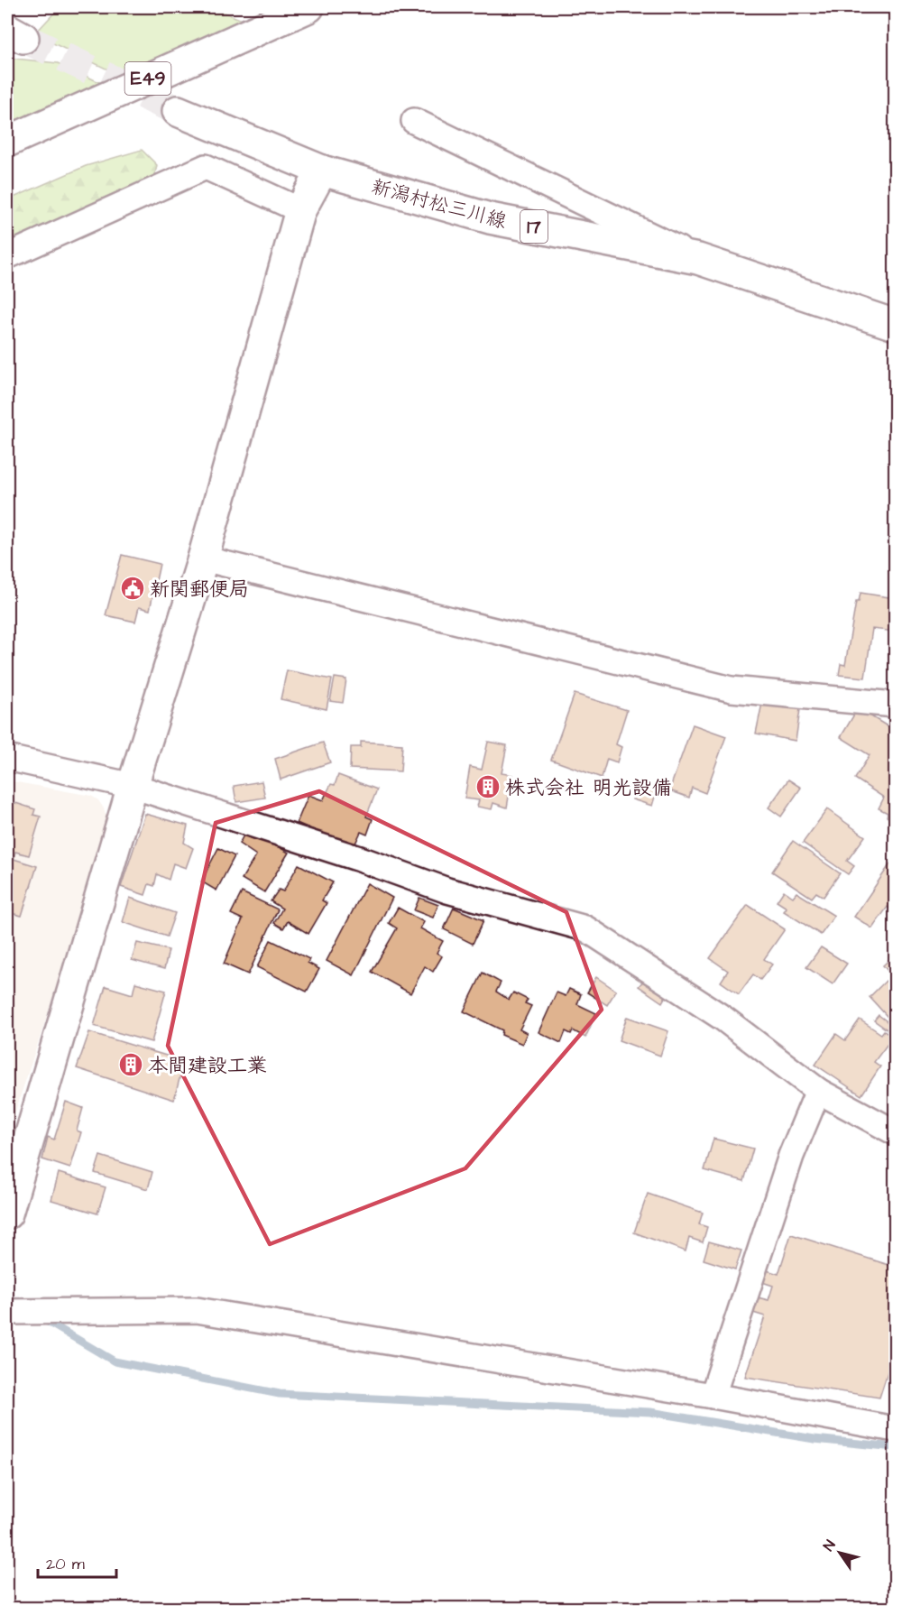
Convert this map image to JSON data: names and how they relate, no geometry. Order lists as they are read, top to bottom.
{
  "streets": {
    "main road": ["E49", "新潟村松三川線", "17"]
  },
  "places": {
    "public building": ["新関郵便局"],
    "building": ["株式会社 明光設備", "本間建設工業"]
  },
  "scale_bar": "20 m",
  "north": "top left"
}
